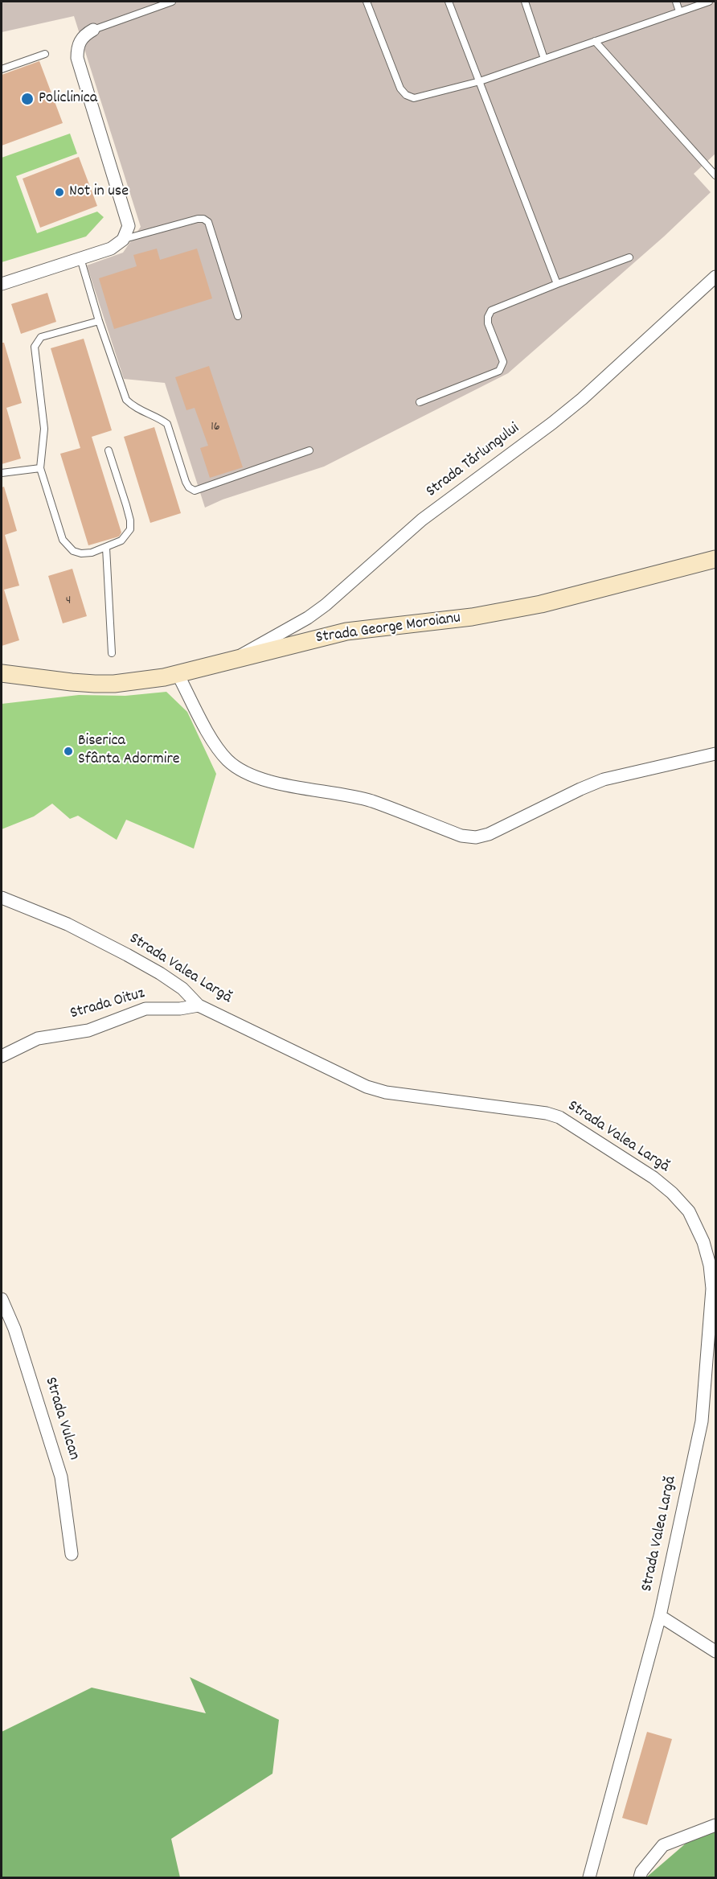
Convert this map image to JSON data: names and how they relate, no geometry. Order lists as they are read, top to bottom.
{
  "streets": {
    "main road": ["Strada George Moroianu"],
    "street": [
      "Strada Tărlungului",
      "Strada Valea Largă",
      "Strada Oituz",
      "Strada Vulcan"
    ]
  },
  "crossings": [
    ["Strada Tărlungului", "Strada George Moroianu"],
    ["Strada Valea Largă", "Strada Oituz"]
  ],
  "places": ["Policlinica", "Not in use", "Biserica Sfânta Adormire"],
  "house_numbers": ["16", "4"]
}
